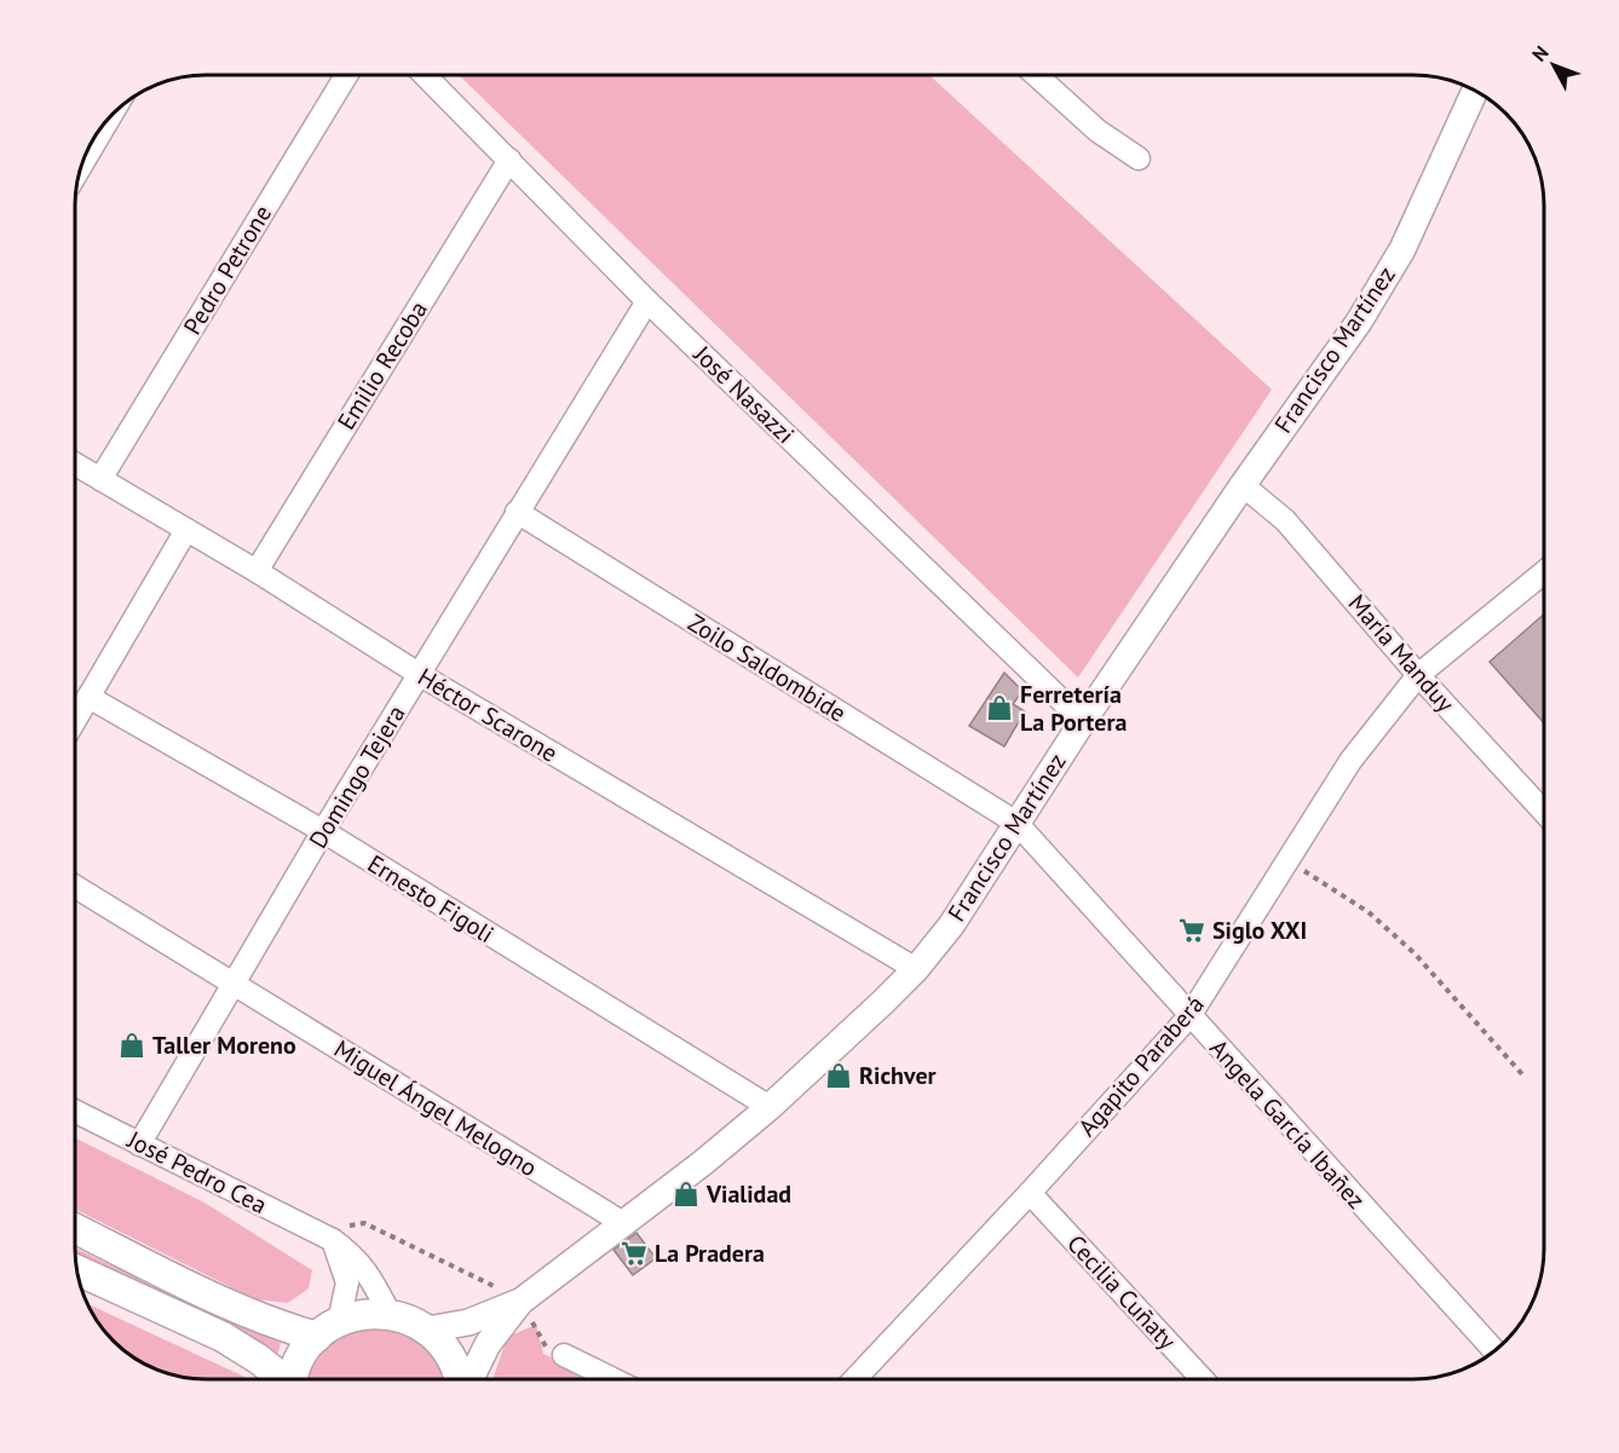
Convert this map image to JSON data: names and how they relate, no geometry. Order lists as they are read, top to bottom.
{
  "streets": {
    "street": [
      "Pedro Petrone",
      "Francisco Martínez",
      "Emilio Recoba",
      "José Nasazzi",
      "María Manduy",
      "Zoilo Saldombide",
      "Héctor Scarone",
      "Domingo Tejera",
      "Ernesto Figoli",
      "Agapito Paraberá",
      "Miguel Ángel Melogno",
      "Angela García Ibañez",
      "José Pedro Cea",
      "Cecilia Cuñaty"
    ]
  },
  "crossings": [
    ["Pedro Petrone", "Héctor Scarone"],
    ["Francisco Martínez", "José Nasazzi"],
    ["Francisco Martínez", "María Manduy"],
    ["Francisco Martínez", "Zoilo Saldombide"],
    ["Francisco Martínez", "Héctor Scarone"],
    ["Francisco Martínez", "Ernesto Figoli"],
    ["Francisco Martínez", "Miguel Ángel Melogno"],
    ["Francisco Martínez", "Angela García Ibañez"],
    ["Emilio Recoba", "José Nasazzi"],
    ["Emilio Recoba", "Héctor Scarone"],
    ["José Nasazzi", "Domingo Tejera"],
    ["María Manduy", "Agapito Paraberá"],
    ["Zoilo Saldombide", "Domingo Tejera"],
    ["Zoilo Saldombide", "Angela García Ibañez"],
    ["Héctor Scarone", "Domingo Tejera"],
    ["Domingo Tejera", "Ernesto Figoli"],
    ["Domingo Tejera", "Miguel Ángel Melogno"],
    ["Domingo Tejera", "José Pedro Cea"],
    ["Agapito Paraberá", "Angela García Ibañez"],
    ["Agapito Paraberá", "Cecilia Cuñaty"]
  ],
  "places": {
    "shop": [
      "Ferretería La Portera",
      "Taller Moreno",
      "Richver",
      "Vialidad"
    ],
    "supermarket": ["Siglo XXI", "La Pradera"]
  },
  "north": "top left"
}
